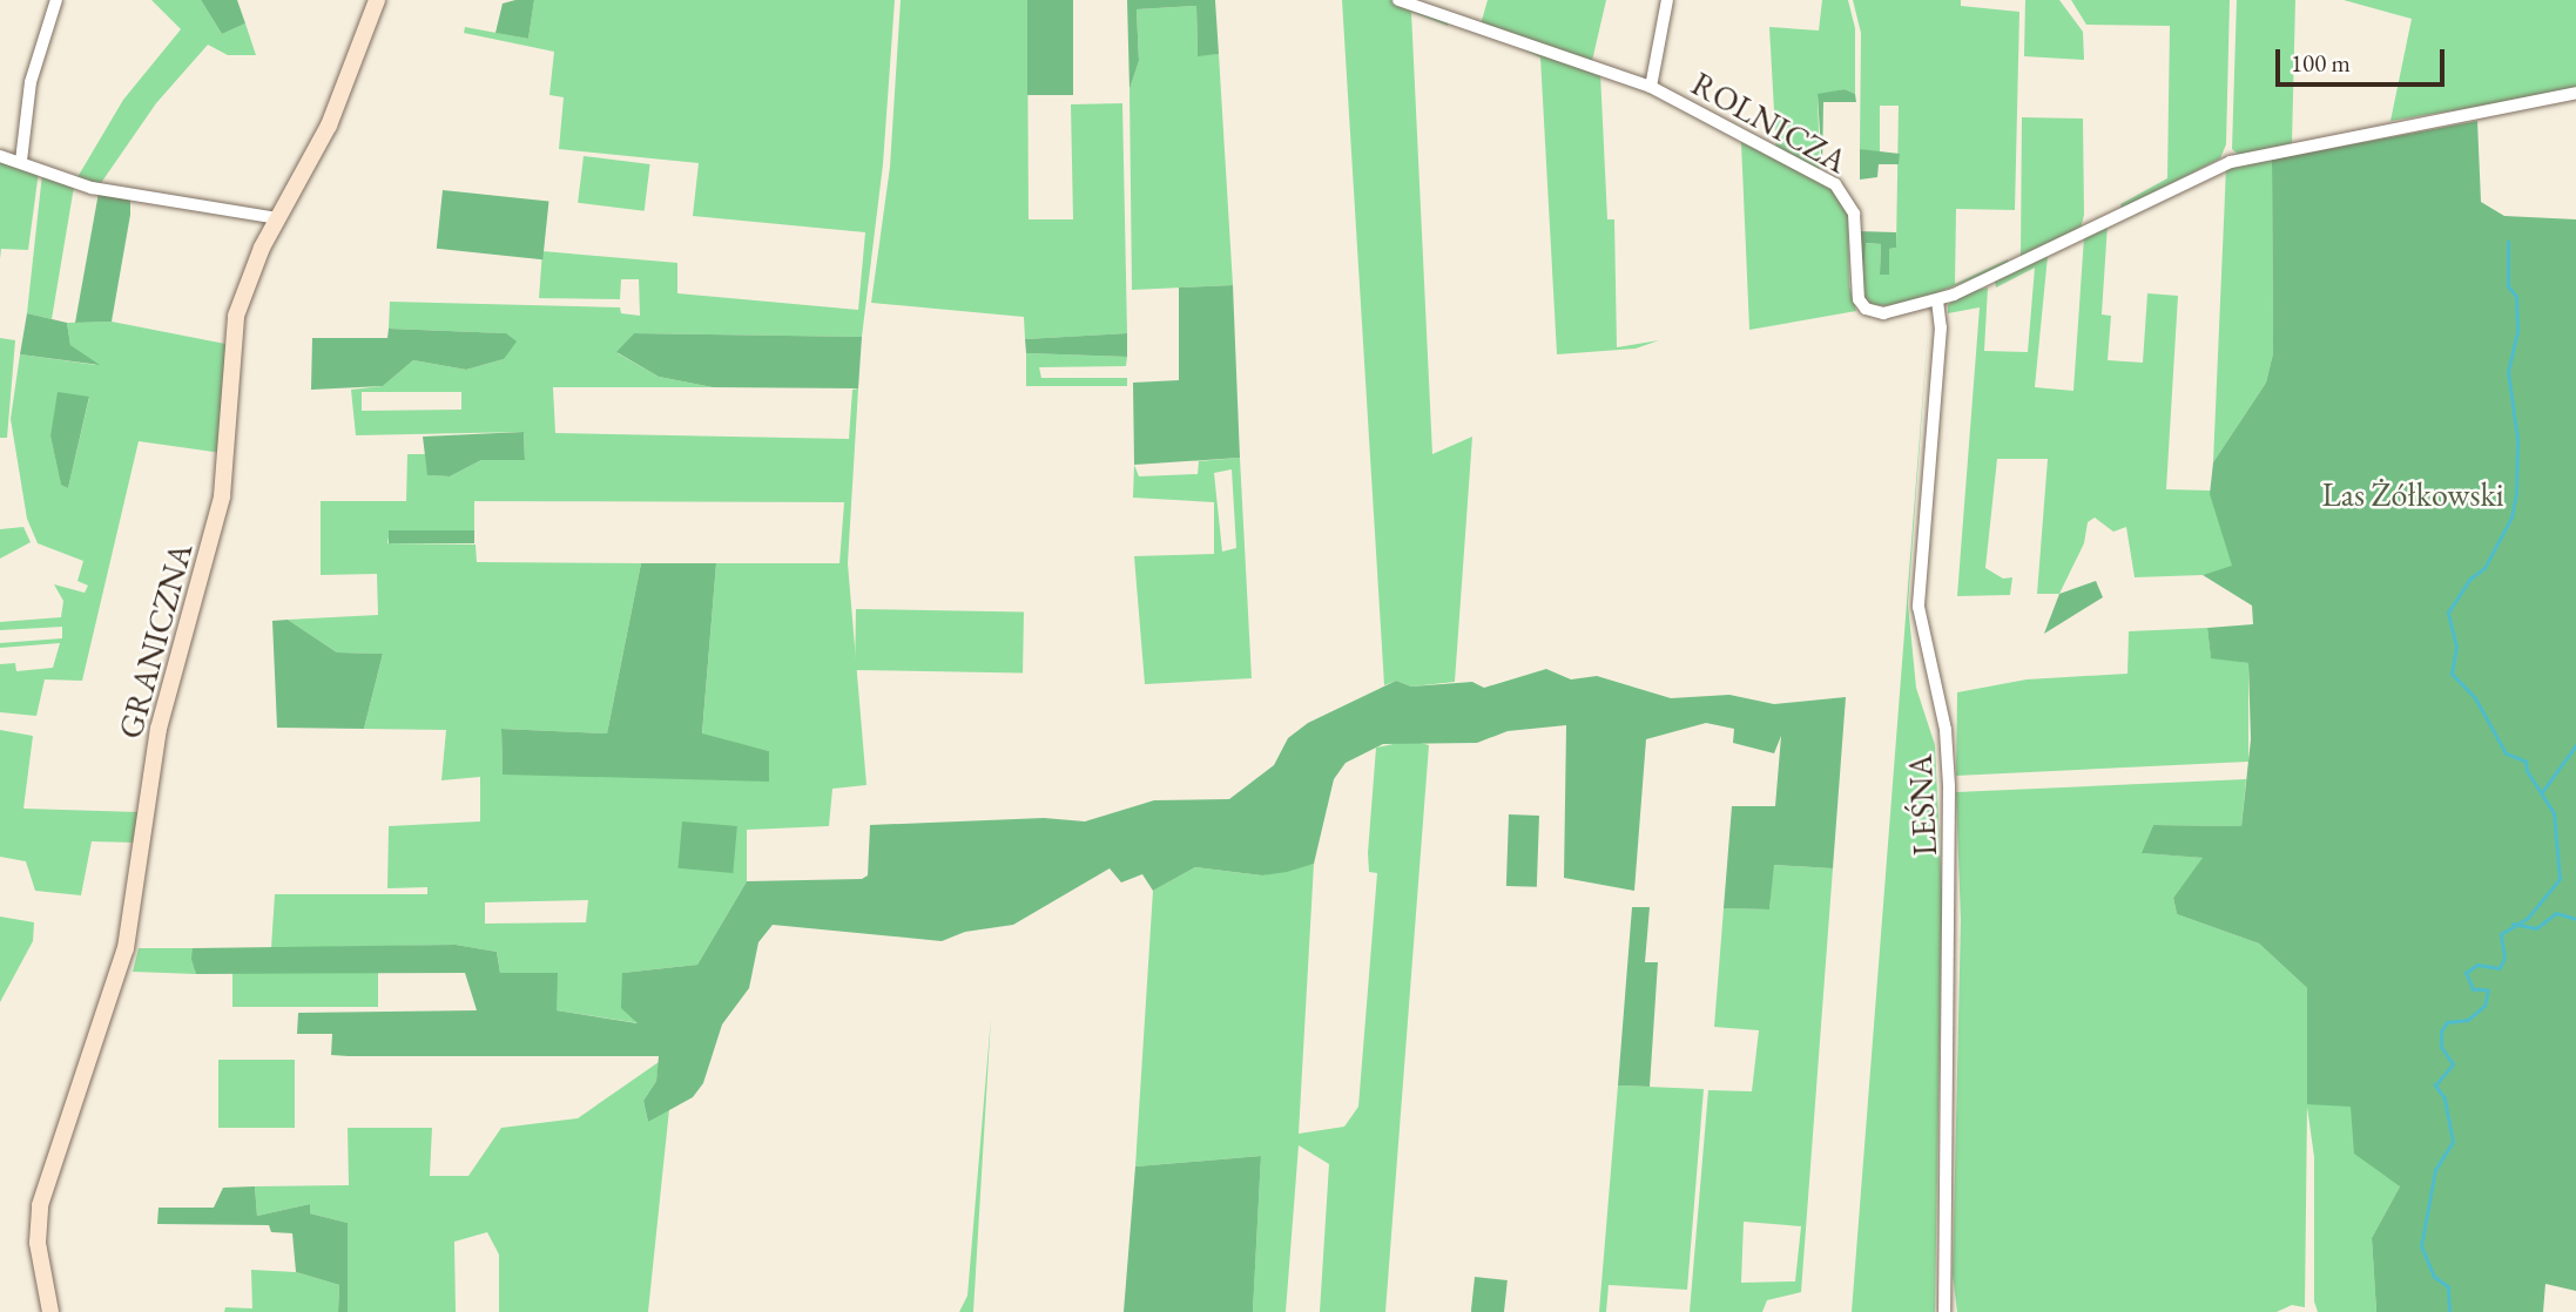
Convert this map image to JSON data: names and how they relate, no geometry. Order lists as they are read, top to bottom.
{
  "streets": {
    "street": ["ROLNICZA", "GRANICZNA", "LEŚNA"]
  },
  "crossings": [
    ["ROLNICZA", "LEŚNA"]
  ],
  "parks": ["Las Żółkowski"],
  "scale_bar": "100 m"
}
